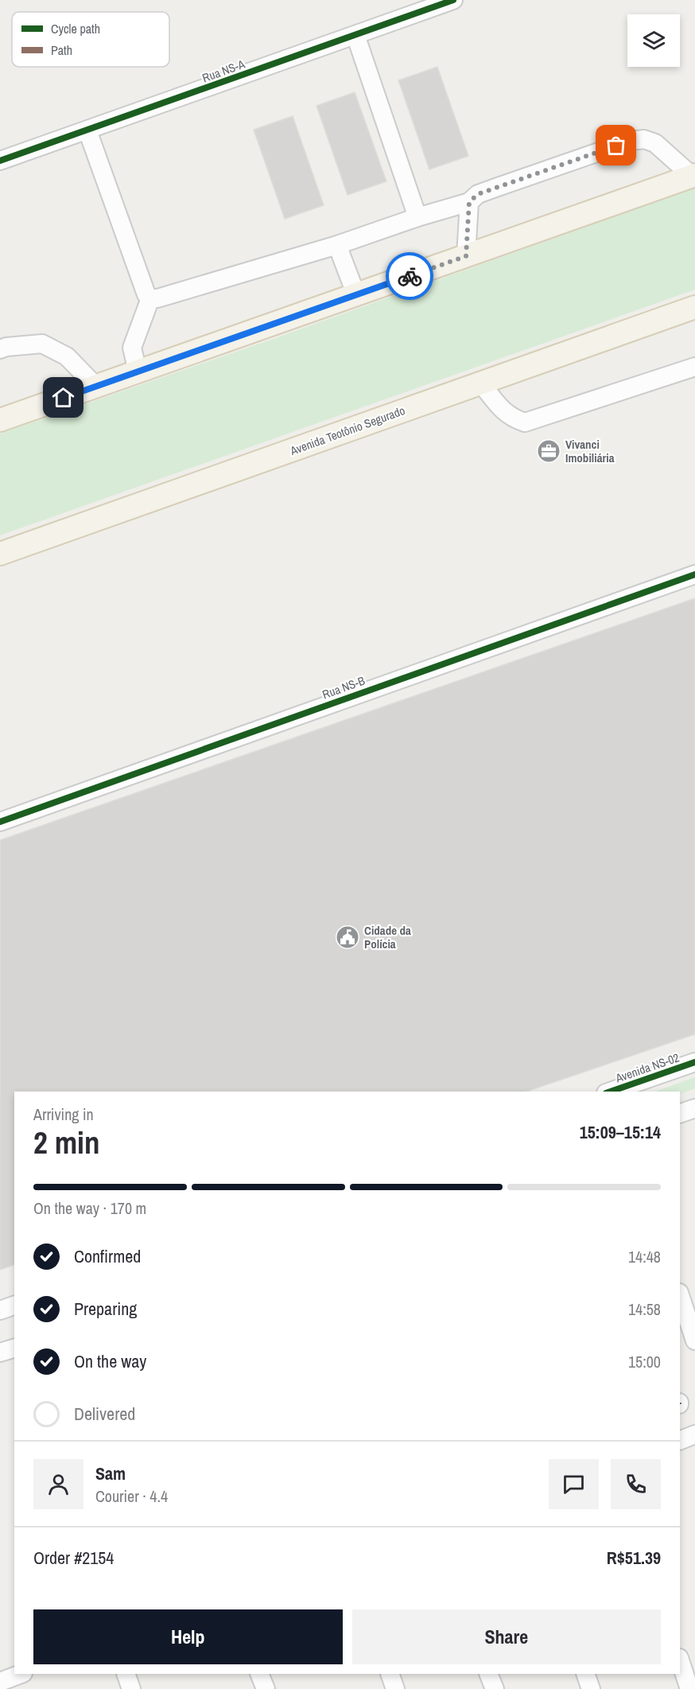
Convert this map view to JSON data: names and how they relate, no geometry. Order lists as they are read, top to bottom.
{
  "streets": {
    "main road": ["Avenida Teotônio Segurado"],
    "street": ["Rua NS-A", "Rua NS-B", "Avenida NS-02"]
  },
  "places": {
    "office": ["Vivanci Imobiliária"],
    "public building": ["Cidade da Polícia"]
  },
  "legend": ["Cycle path", "Path"],
  "page": {
    "heading": ["2 min", "Arriving in", "15:09–15:14"],
    "panel": [
      "Sam",
      "Courier · 4.4",
      "Order #2154",
      "R$51.39"
    ],
    "bar": "On the way · 170 m",
    "list": [
      ["Confirmed", "14:48"],
      ["Preparing", "14:58"],
      ["On the way", "15:00"],
      "Delivered"
    ],
    "buttons": ["Help", "Share"]
  }
}
